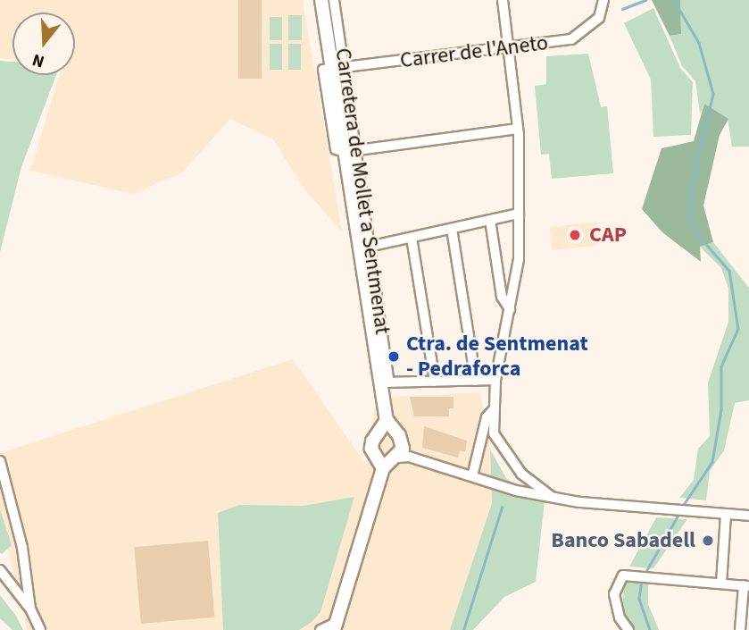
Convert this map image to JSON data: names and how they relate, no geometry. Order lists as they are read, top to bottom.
{
  "streets": {
    "street": ["Carrer de l'Aneto", "Carretera de Mollet a Sentmenat"]
  },
  "crossings": [
    ["Carrer de l'Aneto", "Carretera de Mollet a Sentmenat"]
  ],
  "places": ["CAP", "Ctra. de Sentmenat - Pedraforca", "Banco Sabadell"],
  "north": "bottom"
}
